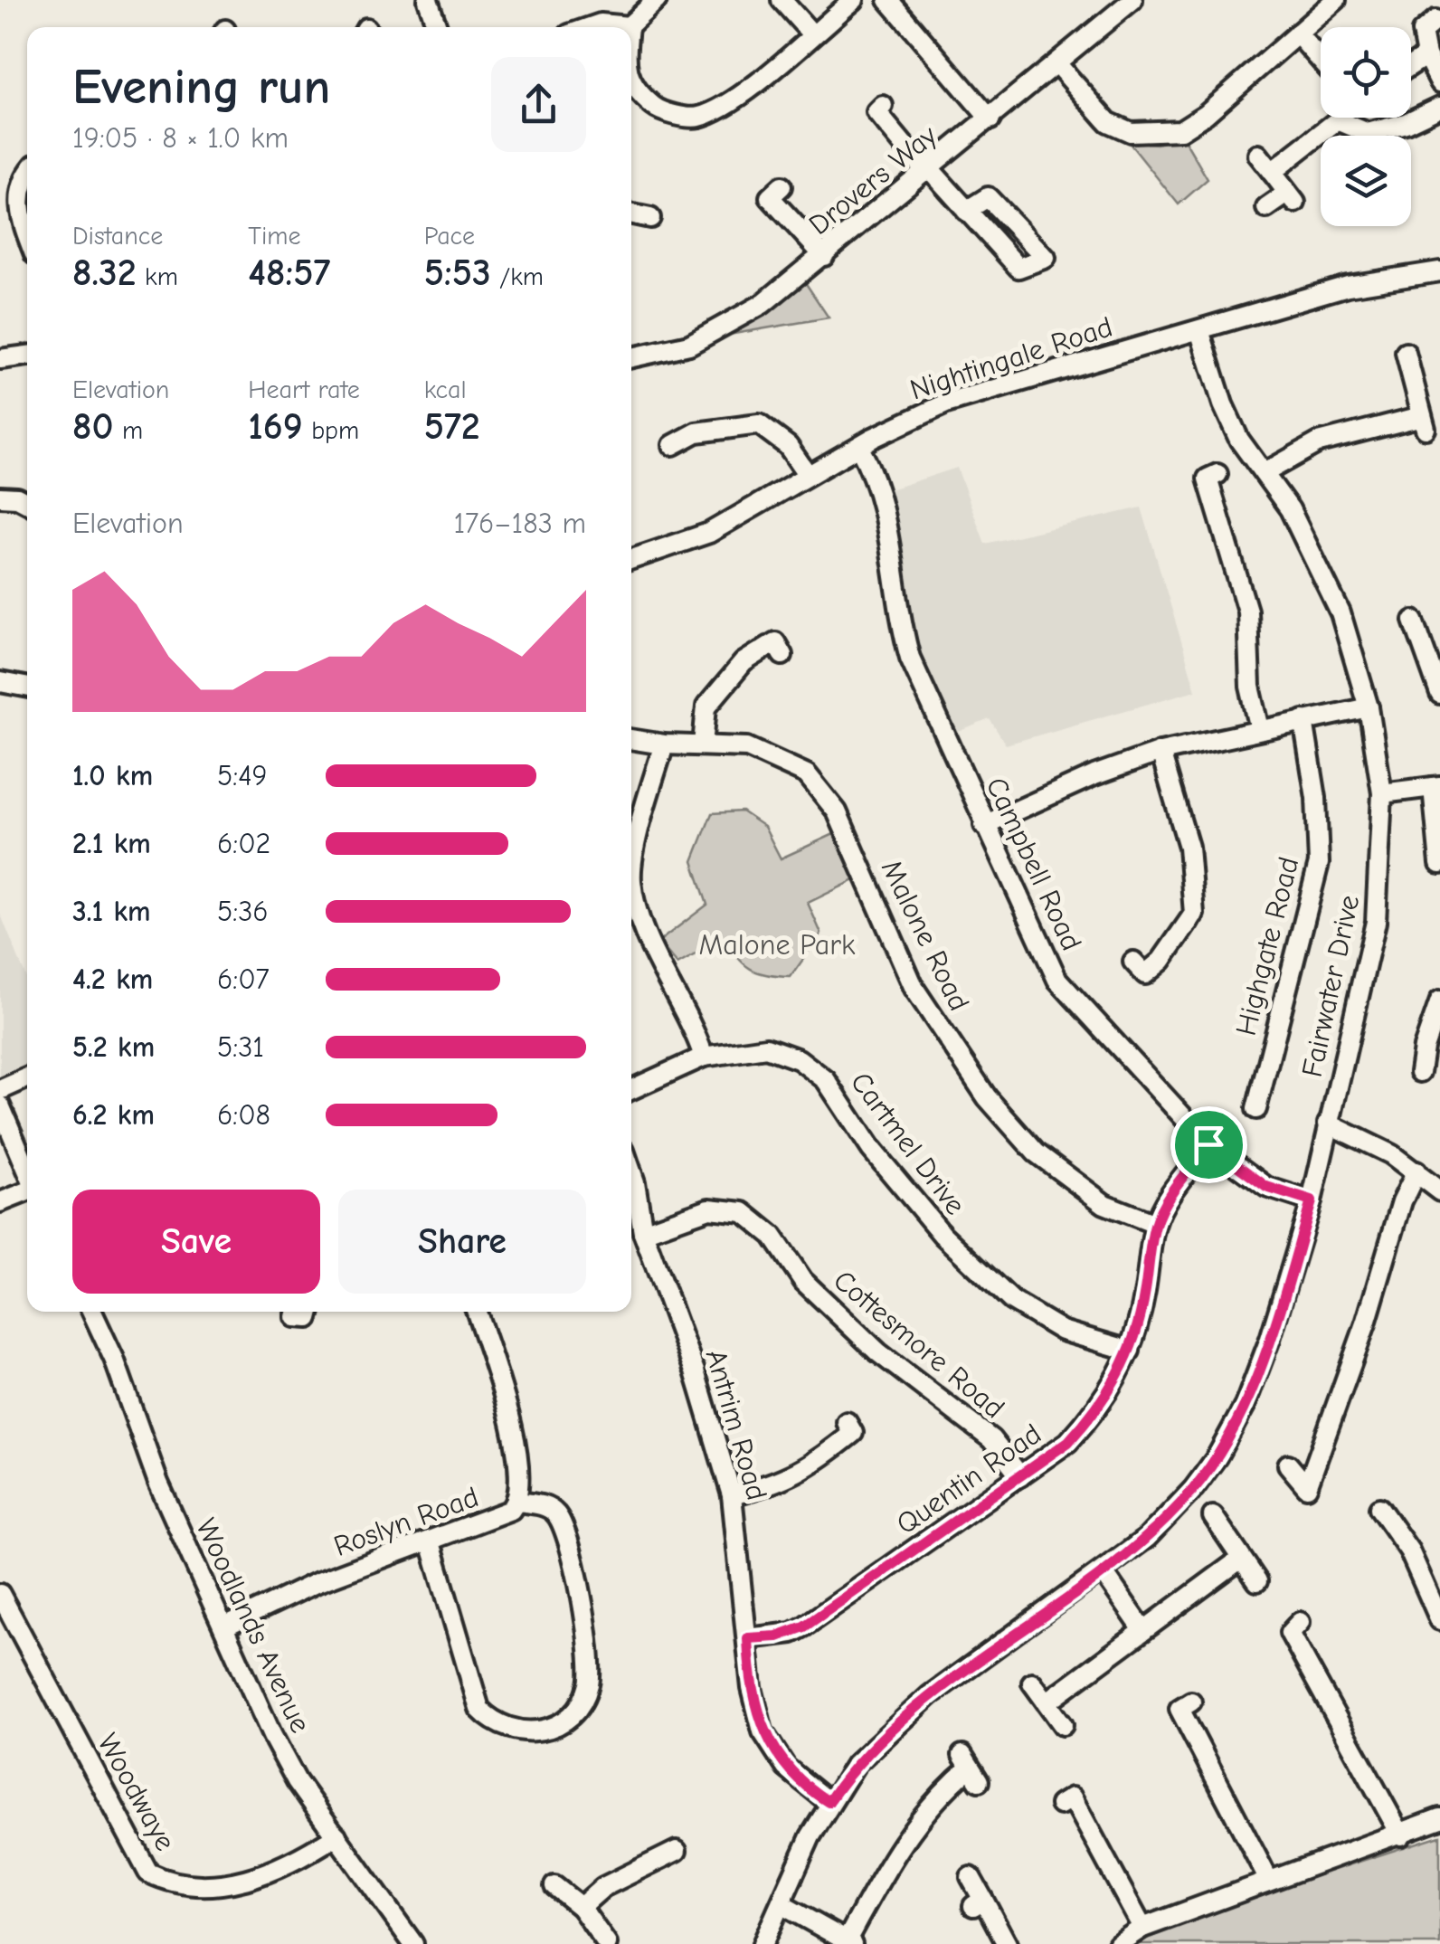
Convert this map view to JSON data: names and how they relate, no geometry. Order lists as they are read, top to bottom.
{
  "streets": {
    "street": [
      "Drovers Way",
      "Nightingale Road",
      "Campbell Road",
      "Malone Road",
      "Highgate Road",
      "Fairwater Drive",
      "Cartmel Drive",
      "Cottesmore Road",
      "Antrim Road",
      "Quentin Road",
      "Roslyn Road",
      "Woodlands Avenue",
      "Woodwaye"
    ]
  },
  "crossings": [
    ["Nightingale Road", "Campbell Road"],
    ["Nightingale Road", "Fairwater Drive"],
    ["Campbell Road", "Fairwater Drive"],
    ["Campbell Road", "Quentin Road"],
    ["Malone Road", "Quentin Road"],
    ["Fairwater Drive", "Antrim Road"],
    ["Cartmel Drive", "Quentin Road"],
    ["Cottesmore Road", "Antrim Road"],
    ["Cottesmore Road", "Quentin Road"],
    ["Antrim Road", "Quentin Road"],
    ["Roslyn Road", "Woodlands Avenue"],
    ["Woodlands Avenue", "Woodwaye"]
  ],
  "parks": ["Malone Park"],
  "page": {
    "heading": ["Evening run", "19:05 · 8 × 1.0 km"],
    "stats": [
      ["Distance", "8.32 km"],
      ["Time", "48:57"],
      ["Pace", "5:53 /km"],
      ["Elevation", "80 m"],
      ["Heart rate", "169 bpm"],
      ["kcal", "572"]
    ],
    "chart": ["Elevation", "176–183 m"],
    "list": [
      {
        "name": "1.0 km",
        "note": "5:49"
      },
      {
        "name": "2.1 km",
        "note": "6:02"
      },
      {
        "name": "3.1 km",
        "note": "5:36"
      },
      {
        "name": "4.2 km",
        "note": "6:07"
      },
      {
        "name": "5.2 km",
        "note": "5:31"
      },
      {
        "name": "6.2 km",
        "note": "6:08"
      }
    ],
    "buttons": ["Save", "Share"]
  }
}
